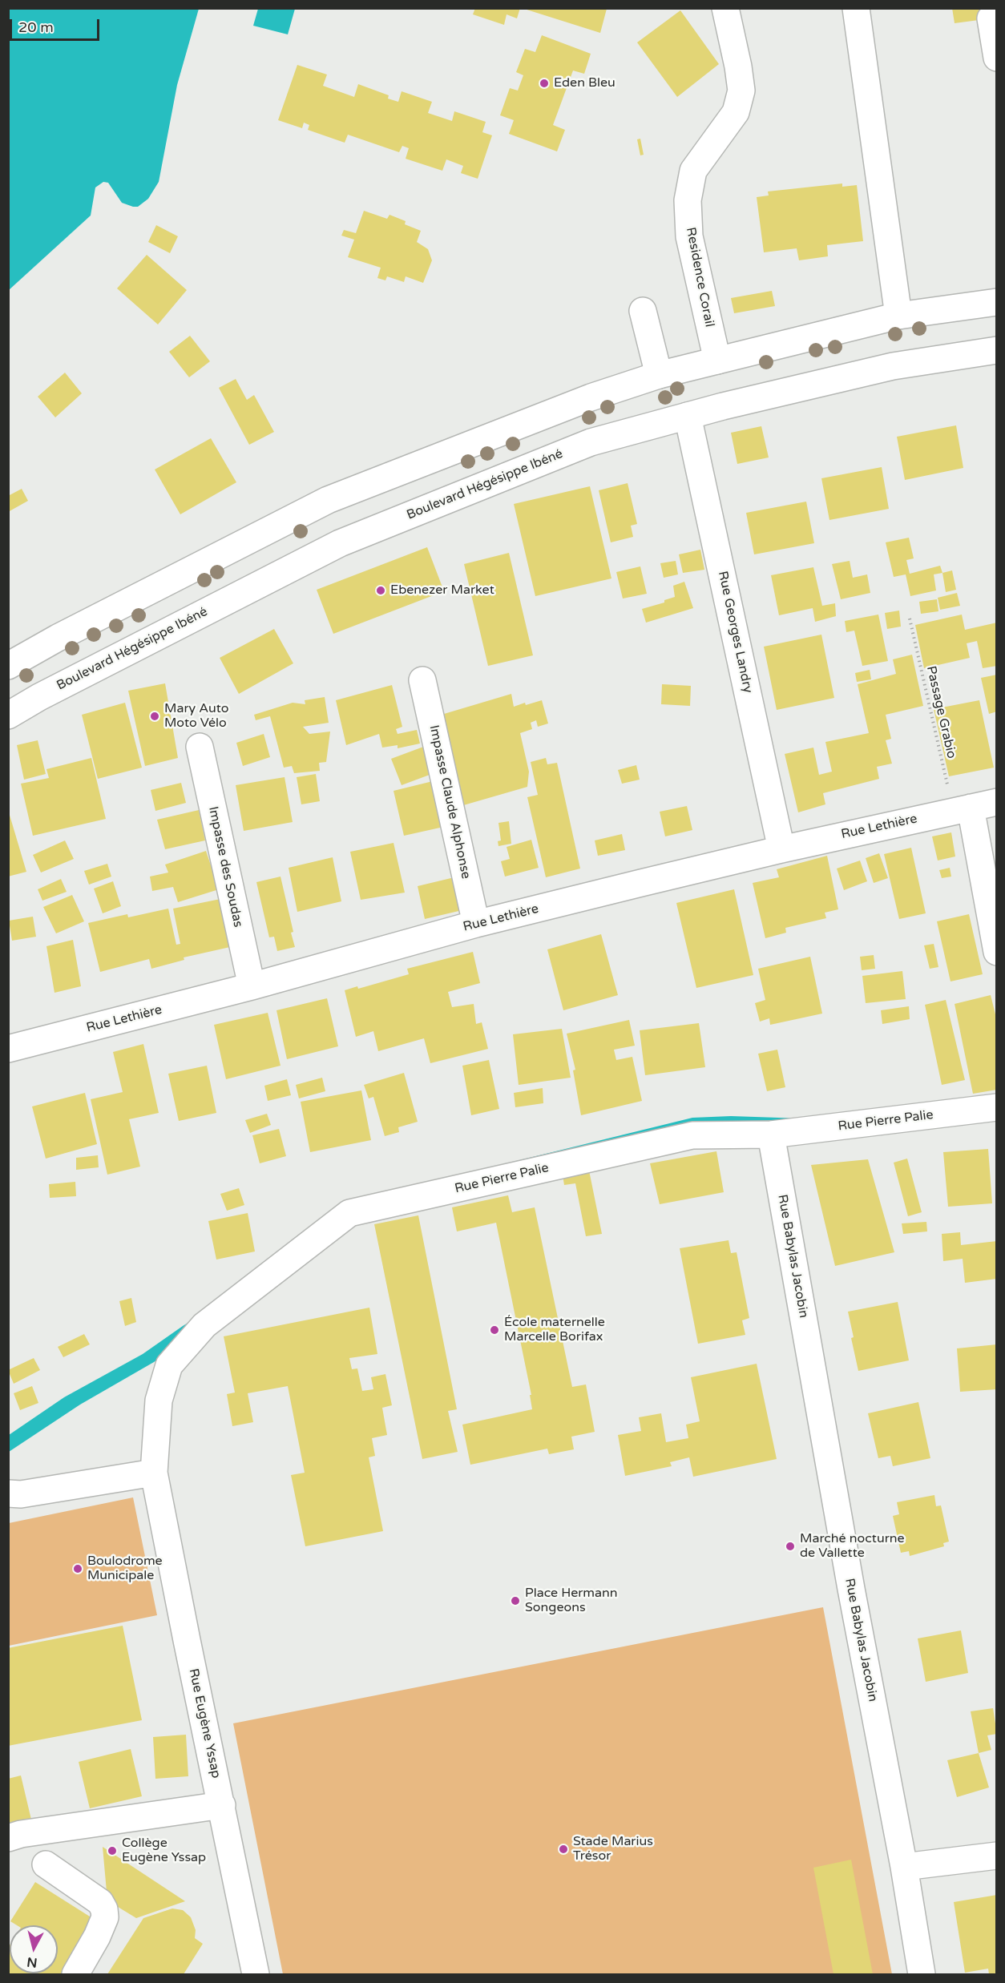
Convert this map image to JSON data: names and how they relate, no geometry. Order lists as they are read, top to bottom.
{
  "streets": {
    "street": [
      "Residence Corail",
      "Boulevard Hégésippe Ibéné",
      "Rue Georges Landry",
      "Impasse Claude Alphonse",
      "Rue Lethière",
      "Impasse des Soudas",
      "Rue Pierre Palie",
      "Rue Babylas Jacobin",
      "Rue Eugène Yssap"
    ],
    "path": ["Passage Grabio"]
  },
  "crossings": [
    ["Boulevard Hégésippe Ibéné", "Rue Georges Landry"],
    ["Rue Georges Landry", "Rue Lethière"],
    ["Passage Grabio", "Rue Lethière"],
    ["Impasse Claude Alphonse", "Rue Lethière"],
    ["Rue Lethière", "Impasse des Soudas"],
    ["Rue Pierre Palie", "Rue Babylas Jacobin"],
    ["Rue Pierre Palie", "Rue Eugène Yssap"]
  ],
  "places": [
    "Eden Bleu",
    "Ebenezer Market",
    "Mary Auto Moto Vélo",
    "École maternelle Marcelle Borifax",
    "Marché nocturne de Vallette",
    "Boulodrome Municipale",
    "Place Hermann Songeons",
    "Stade Marius Trésor",
    "Collège Eugène Yssap"
  ],
  "scale_bar": "20 m",
  "north": "bottom"
}
